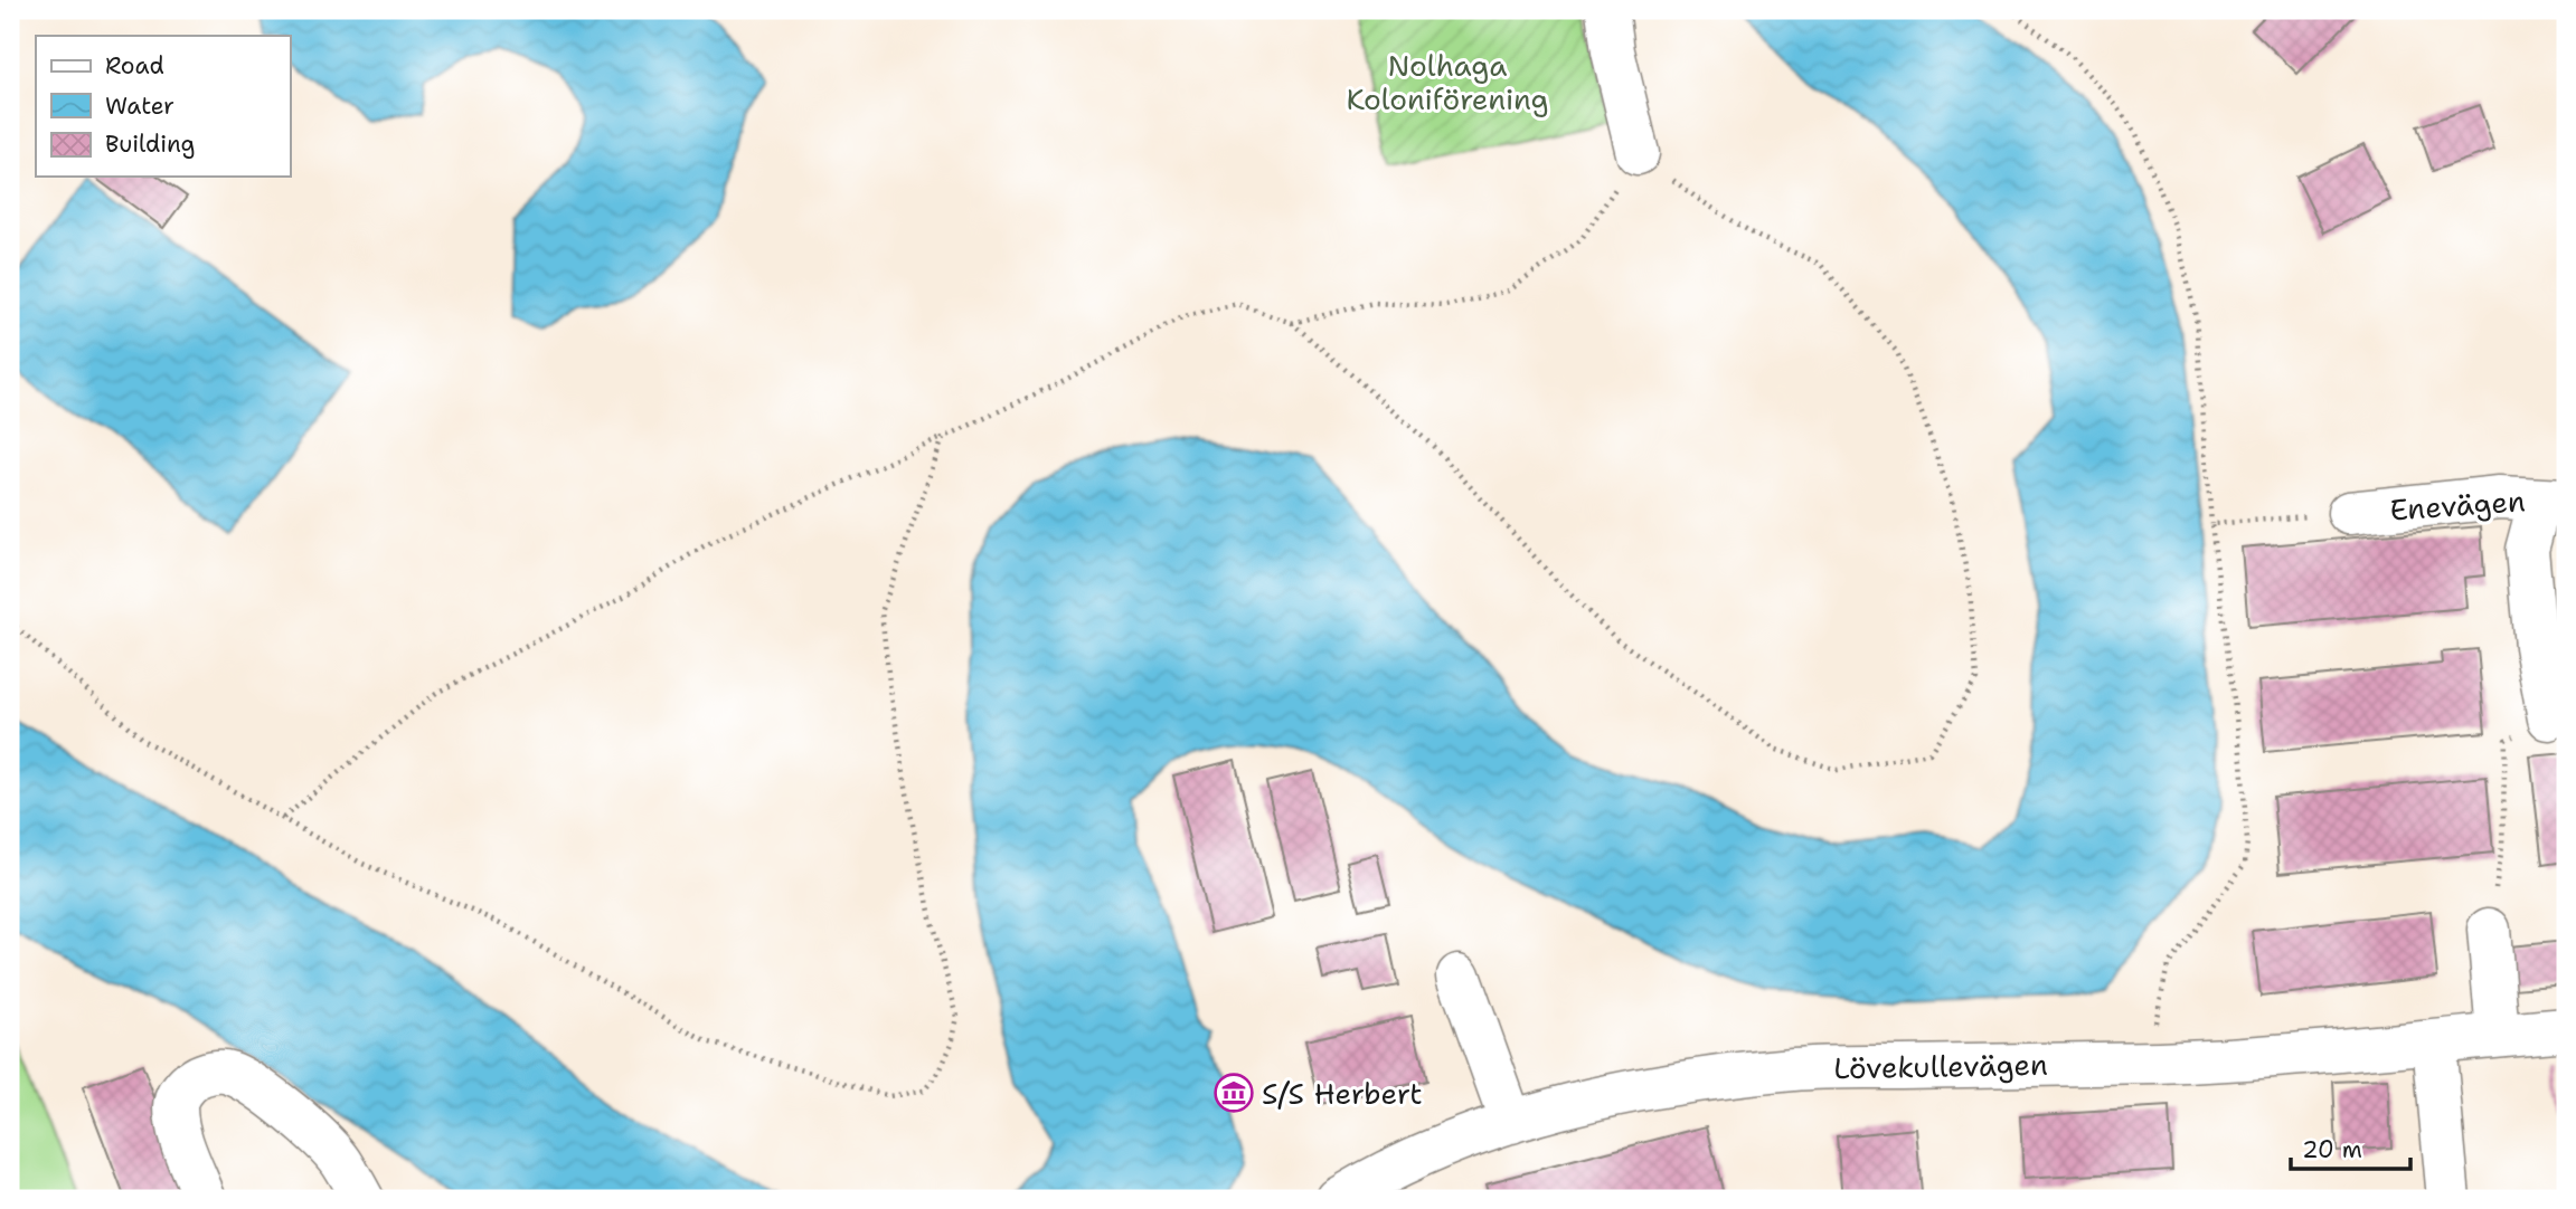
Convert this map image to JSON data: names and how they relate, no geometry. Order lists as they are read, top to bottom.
{
  "streets": {
    "street": ["Enevägen", "Lövekullevägen"]
  },
  "parks": ["Nolhaga Koloniförening"],
  "places": {
    "museum": ["S/S Herbert"]
  },
  "legend": ["Road", "Water", "Building"],
  "scale_bar": "20 m"
}
